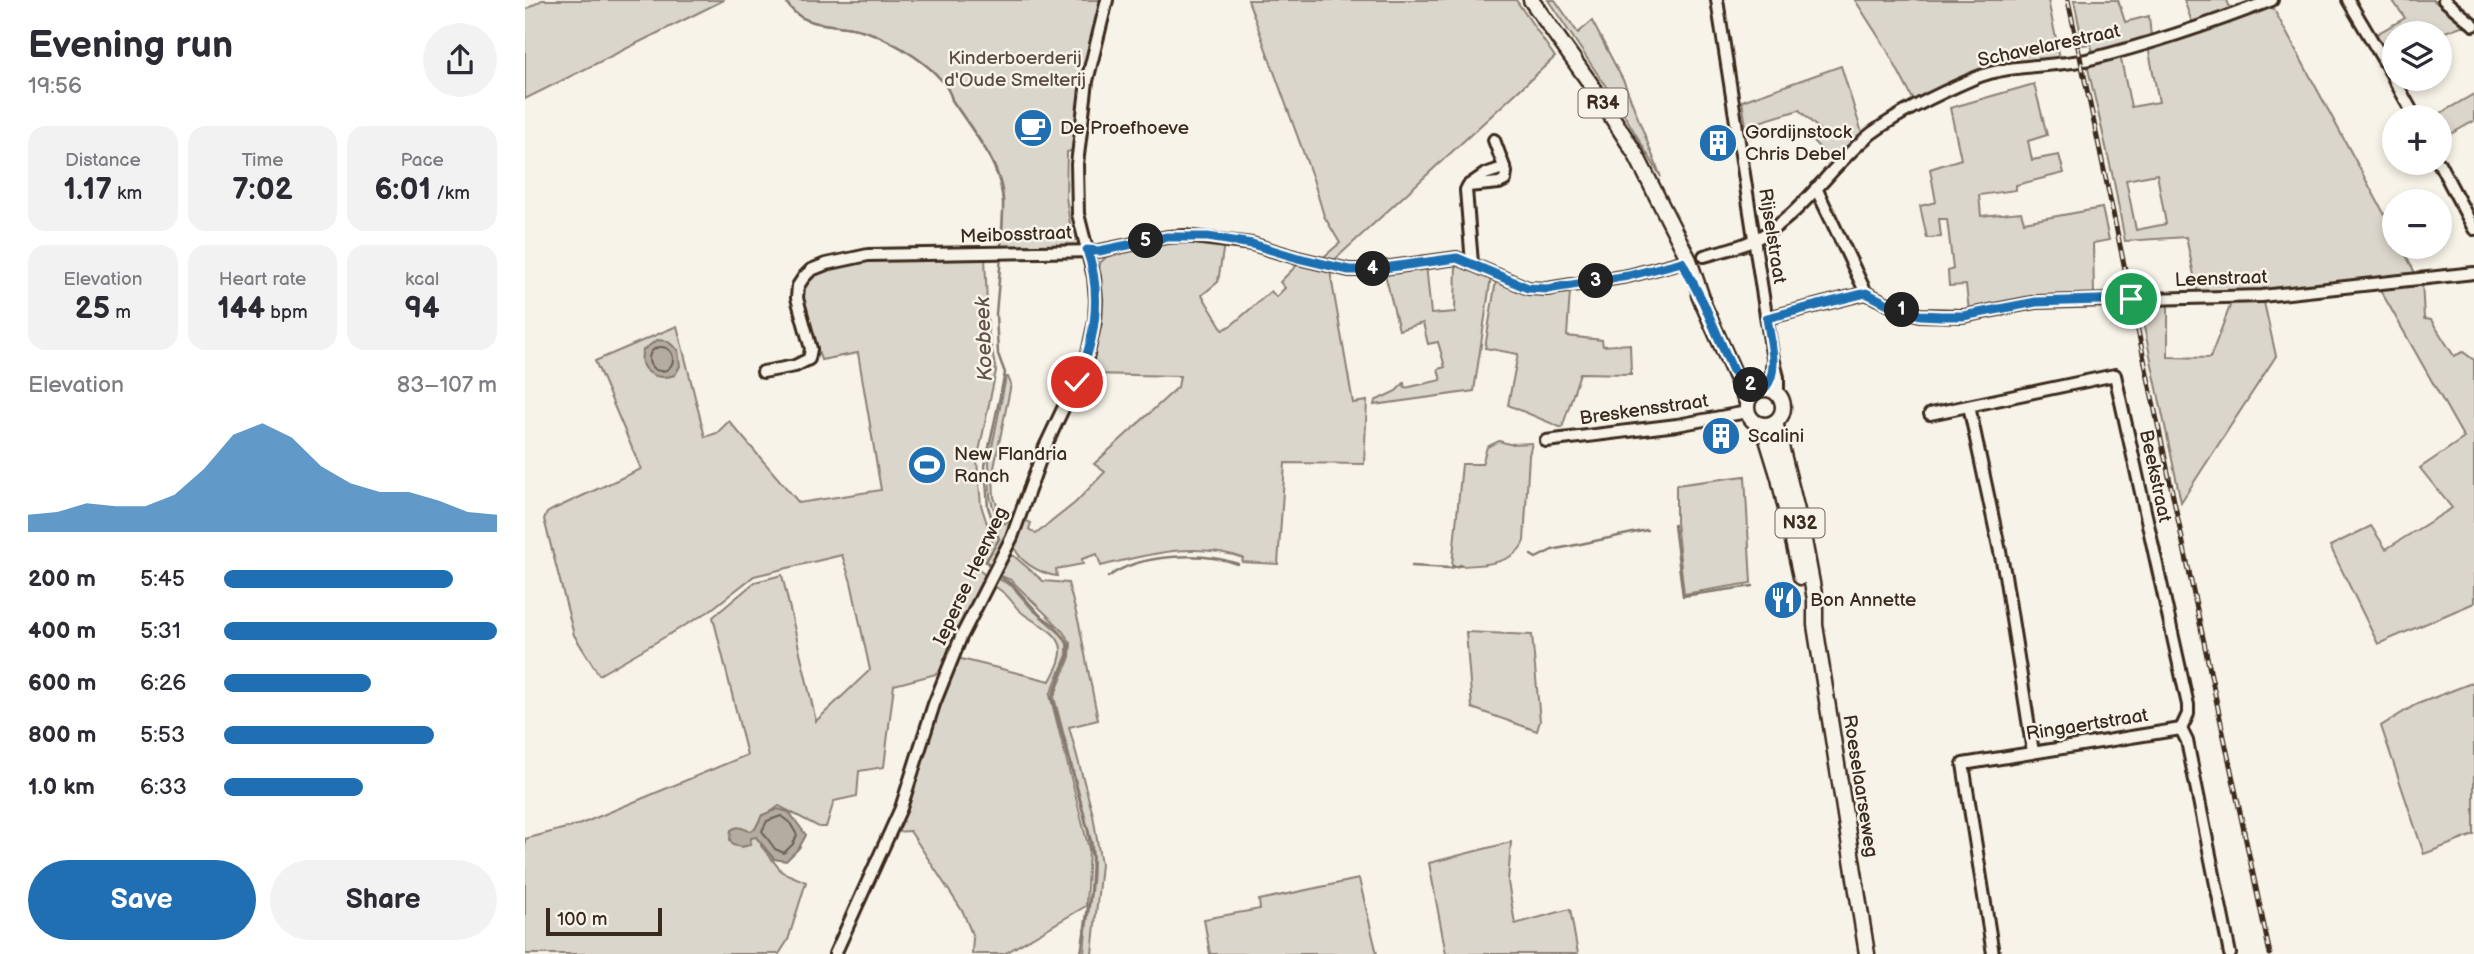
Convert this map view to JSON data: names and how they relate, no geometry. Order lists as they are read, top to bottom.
{
  "streets": {
    "main road": ["R34", "N32", "Roeselaarseweg"],
    "street": [
      "Schavelarestraat",
      "Meibosstraat",
      "Rijselstraat",
      "Leenstraat",
      "Breskensstraat",
      "Beekstraat",
      "Ieperse Heerweg",
      "Ringaertstraat"
    ]
  },
  "crossings": [
    ["Schavelarestraat", "Meibosstraat"],
    ["Schavelarestraat", "Rijselstraat"],
    ["R34", "Meibosstraat"],
    ["R34", "Rijselstraat"],
    ["R34", "Breskensstraat"],
    ["R34", "N32"],
    ["R34", "Roeselaarseweg"],
    ["Meibosstraat", "Rijselstraat"],
    ["Meibosstraat", "Ieperse Heerweg"],
    ["Rijselstraat", "Breskensstraat"],
    ["Rijselstraat", "N32"],
    ["Rijselstraat", "Roeselaarseweg"],
    ["Breskensstraat", "N32"],
    ["Breskensstraat", "Roeselaarseweg"],
    ["Beekstraat", "Ringaertstraat"],
    ["N32", "Roeselaarseweg"]
  ],
  "water": ["Koebeek"],
  "parks": ["Kinderboerderij d'Oude Smelterij"],
  "places": {
    "cafe": ["De Proefhoeve"],
    "building": ["Gordijnstock Chris Debel", "Scalini"],
    "sports": ["New Flandria Ranch"],
    "restaurant": ["Bon Annette"]
  },
  "scale_bar": "100 m",
  "page": {
    "heading": ["Evening run", "19:56"],
    "map_buttons": ["+", "−"],
    "stats": [
      ["Distance", "1.17 km"],
      ["Time", "7:02"],
      ["Pace", "6:01 /km"],
      ["Elevation", "25 m"],
      ["Heart rate", "144 bpm"],
      ["kcal", "94"]
    ],
    "pins": [
      "5",
      "4",
      "3",
      "1",
      "2"
    ],
    "chart": ["Elevation", "83–107 m"],
    "list": [
      {
        "name": "200 m",
        "note": "5:45"
      },
      {
        "name": "400 m",
        "note": "5:31"
      },
      {
        "name": "600 m",
        "note": "6:26"
      },
      {
        "name": "800 m",
        "note": "5:53"
      },
      {
        "name": "1.0 km",
        "note": "6:33"
      }
    ],
    "buttons": ["Save", "Share"],
    "scale": "100 m"
  }
}
